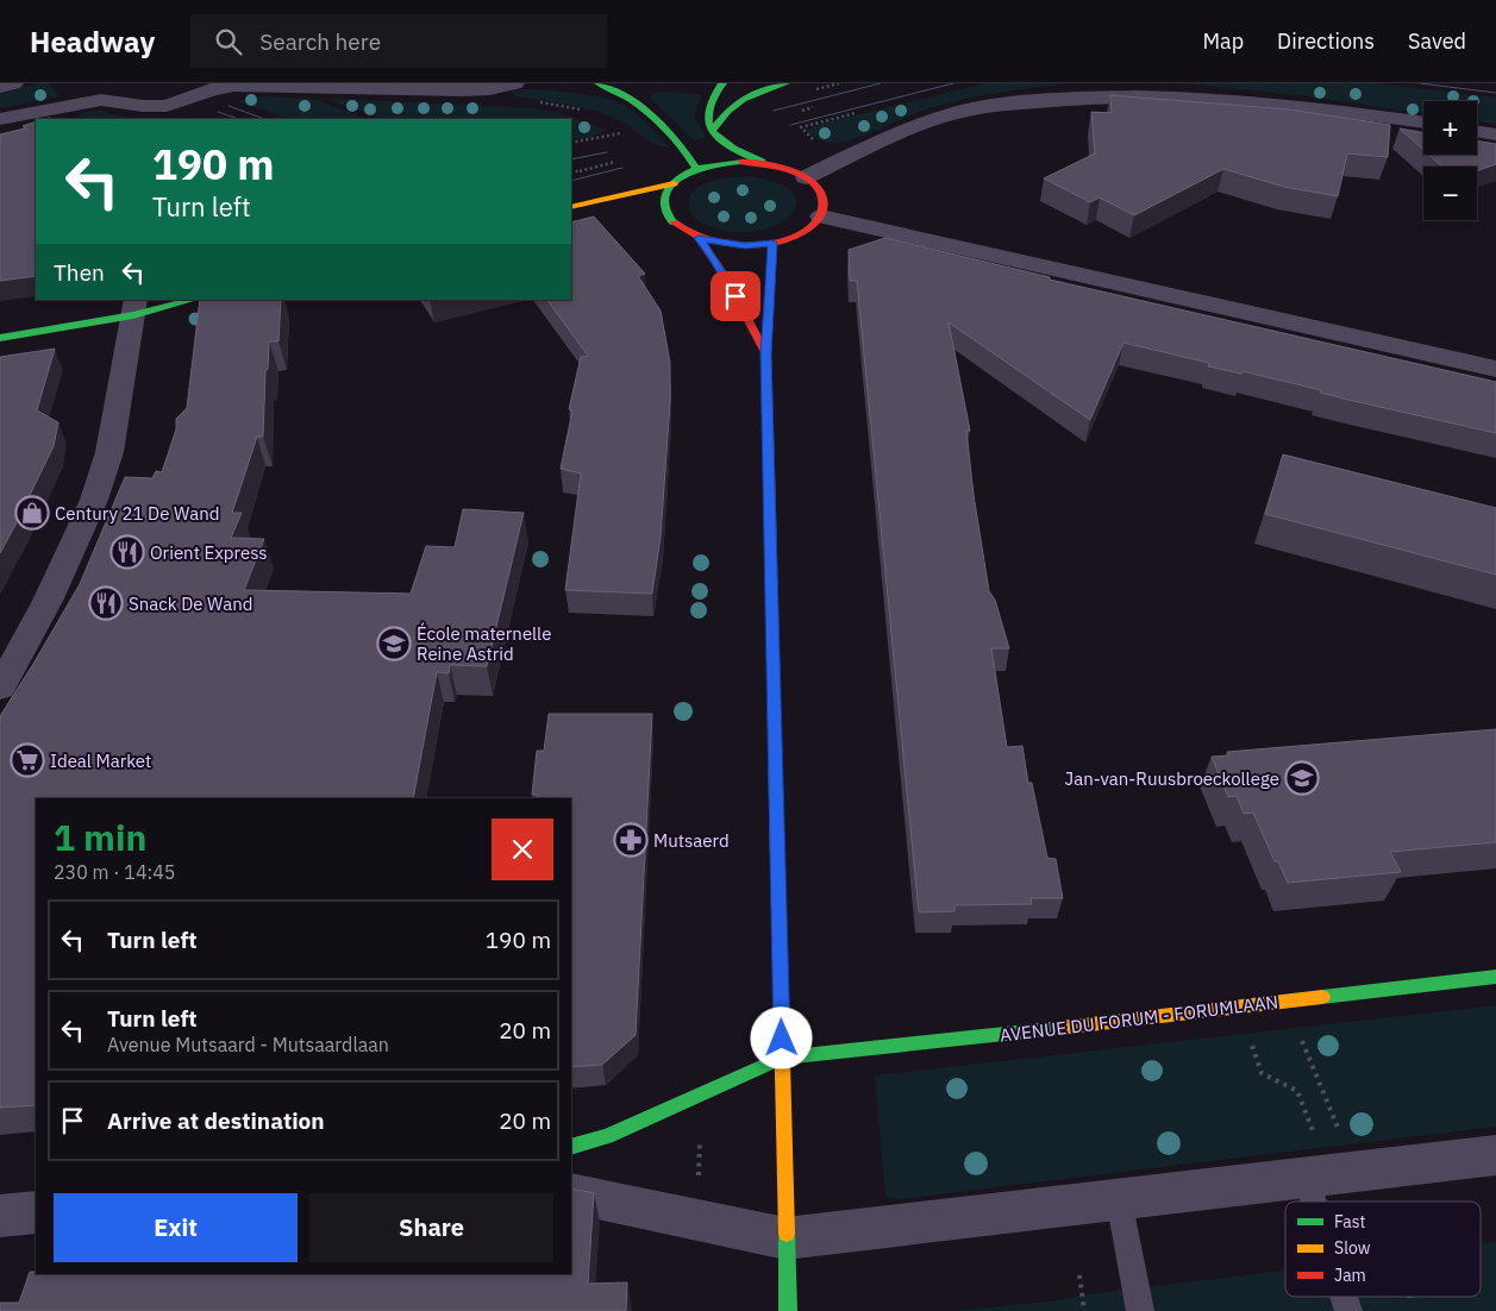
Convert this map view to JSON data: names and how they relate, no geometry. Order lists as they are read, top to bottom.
{
  "streets": {
    "main road": ["AVENUE DU FORUM - FORUMLAAN"]
  },
  "places": {
    "shop": ["Century 21 De Wand"],
    "restaurant": ["Orient Express", "Snack De Wand"],
    "school or university": ["École maternelle Reine Astrid", "Jan-van-Ruusbroeckollege"],
    "supermarket": ["Ideal Market"],
    "pharmacy": ["Mutsaerd"]
  },
  "legend": ["Fast", "Slow", "Jam"],
  "page": {
    "header": "Headway",
    "search": "Search here",
    "nav": ["Map", "Directions", "Saved"],
    "map_buttons": ["+", "−"],
    "turn": ["190 m", "Turn left"],
    "then": "Then",
    "heading": ["1 min", "230 m · 14:45"],
    "list": [
      {
        "name": "Turn left",
        "value": "190 m"
      },
      {
        "name": "Turn left",
        "note": "Avenue Mutsaard - Mutsaardlaan",
        "value": "20 m"
      },
      {
        "name": "Arrive at destination",
        "value": "20 m"
      }
    ],
    "buttons": ["Exit", "Share"]
  }
}
